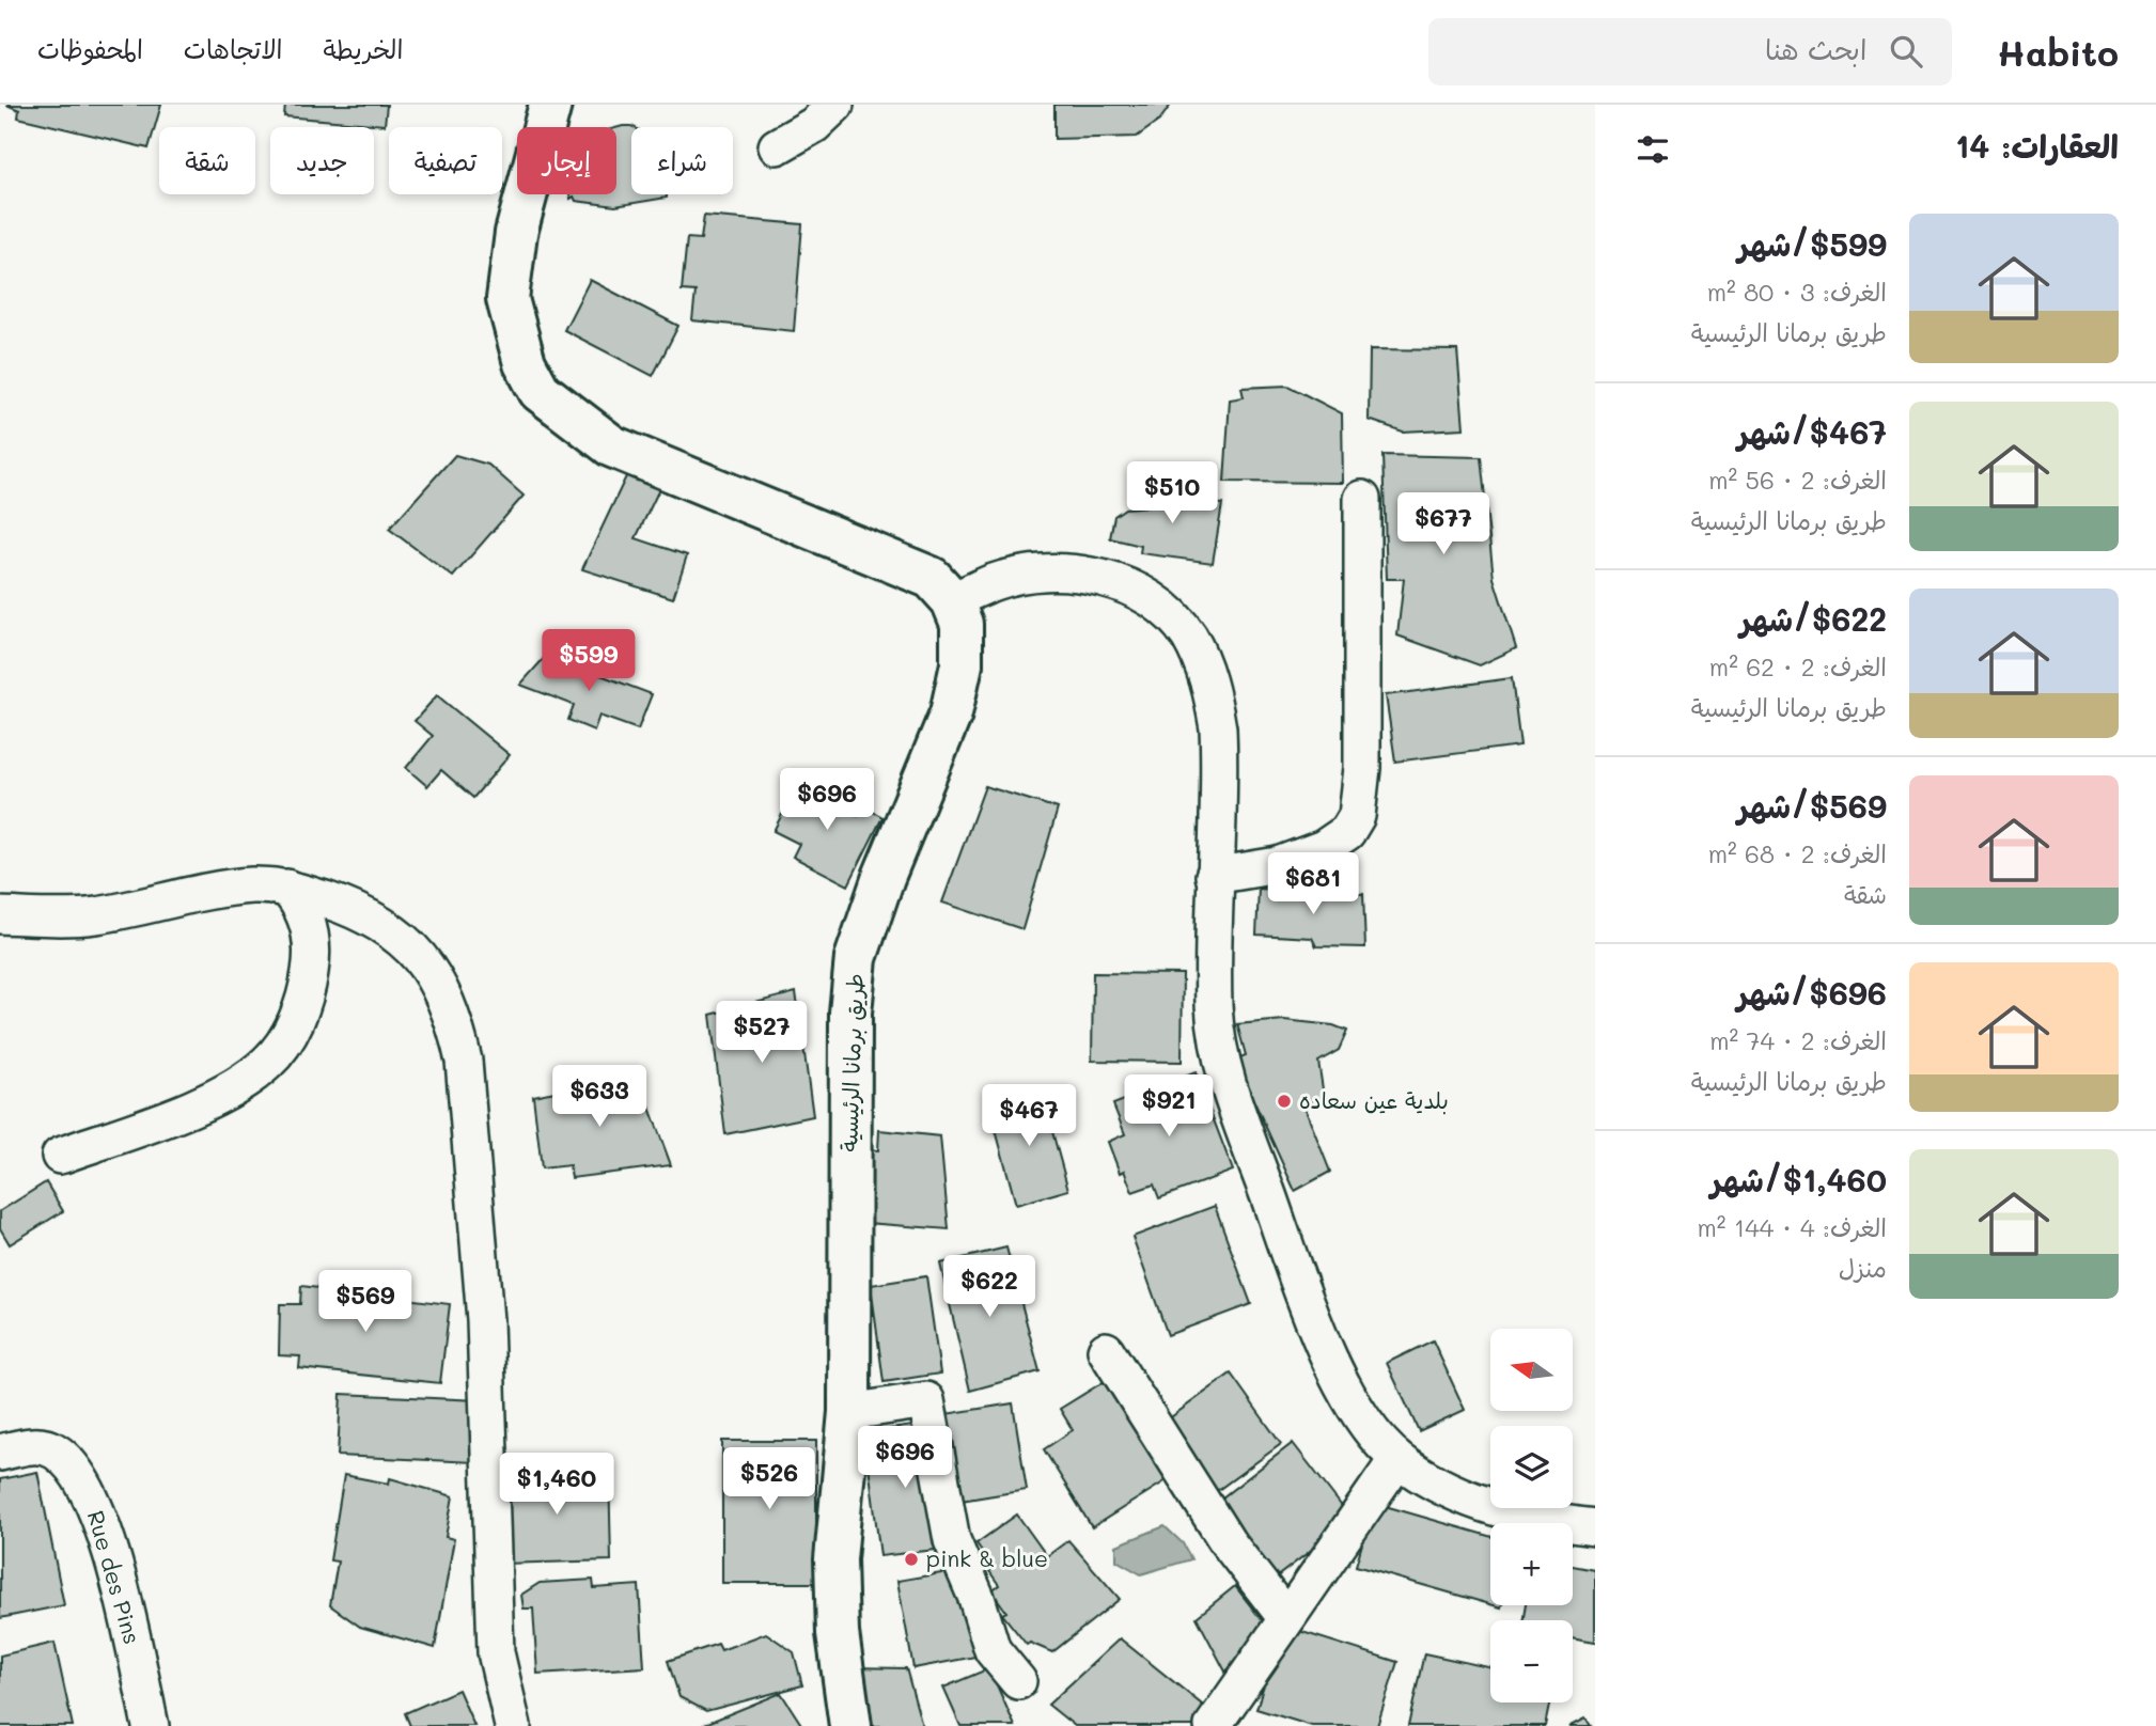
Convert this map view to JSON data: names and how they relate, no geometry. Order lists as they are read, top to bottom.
{
  "streets": {
    "main road": ["طريق برمانا الرئيسية"],
    "street": ["Rue des Pins"]
  },
  "places": ["بلدية عين سعاده", "pink & blue"],
  "north": "left",
  "page": {
    "header": "Habito",
    "search": "ابحث هنا",
    "nav": ["الخريطة", "الاتجاهات", "المحفوظات"],
    "heading": "العقارات: 14",
    "chip": [
      "شراء",
      "إيجار",
      "تصفية",
      "جديد",
      "شقة"
    ],
    "list": [
      {
        "name": "$599/شهر",
        "note": "الغرف: 3 · 80 m² · طريق برمانا الرئيسية"
      },
      {
        "name": "$467/شهر",
        "note": "الغرف: 2 · 56 m² · طريق برمانا الرئيسية"
      },
      {
        "name": "$622/شهر",
        "note": "الغرف: 2 · 62 m² · طريق برمانا الرئيسية"
      },
      {
        "name": "$569/شهر",
        "note": "الغرف: 2 · 68 m² · شقة"
      },
      {
        "name": "$696/شهر",
        "note": "الغرف: 2 · 74 m² · طريق برمانا الرئيسية"
      },
      {
        "name": "$1,460/شهر",
        "note": "الغرف: 4 · 144 m² · منزل"
      }
    ],
    "price": [
      "$510",
      "$677",
      "$599",
      "$696",
      "$681",
      "$527",
      "$633",
      "$921",
      "$467",
      "$622",
      "$569",
      "$696",
      "$526",
      "$1,460"
    ],
    "map_buttons": ["+", "−"]
  }
}
